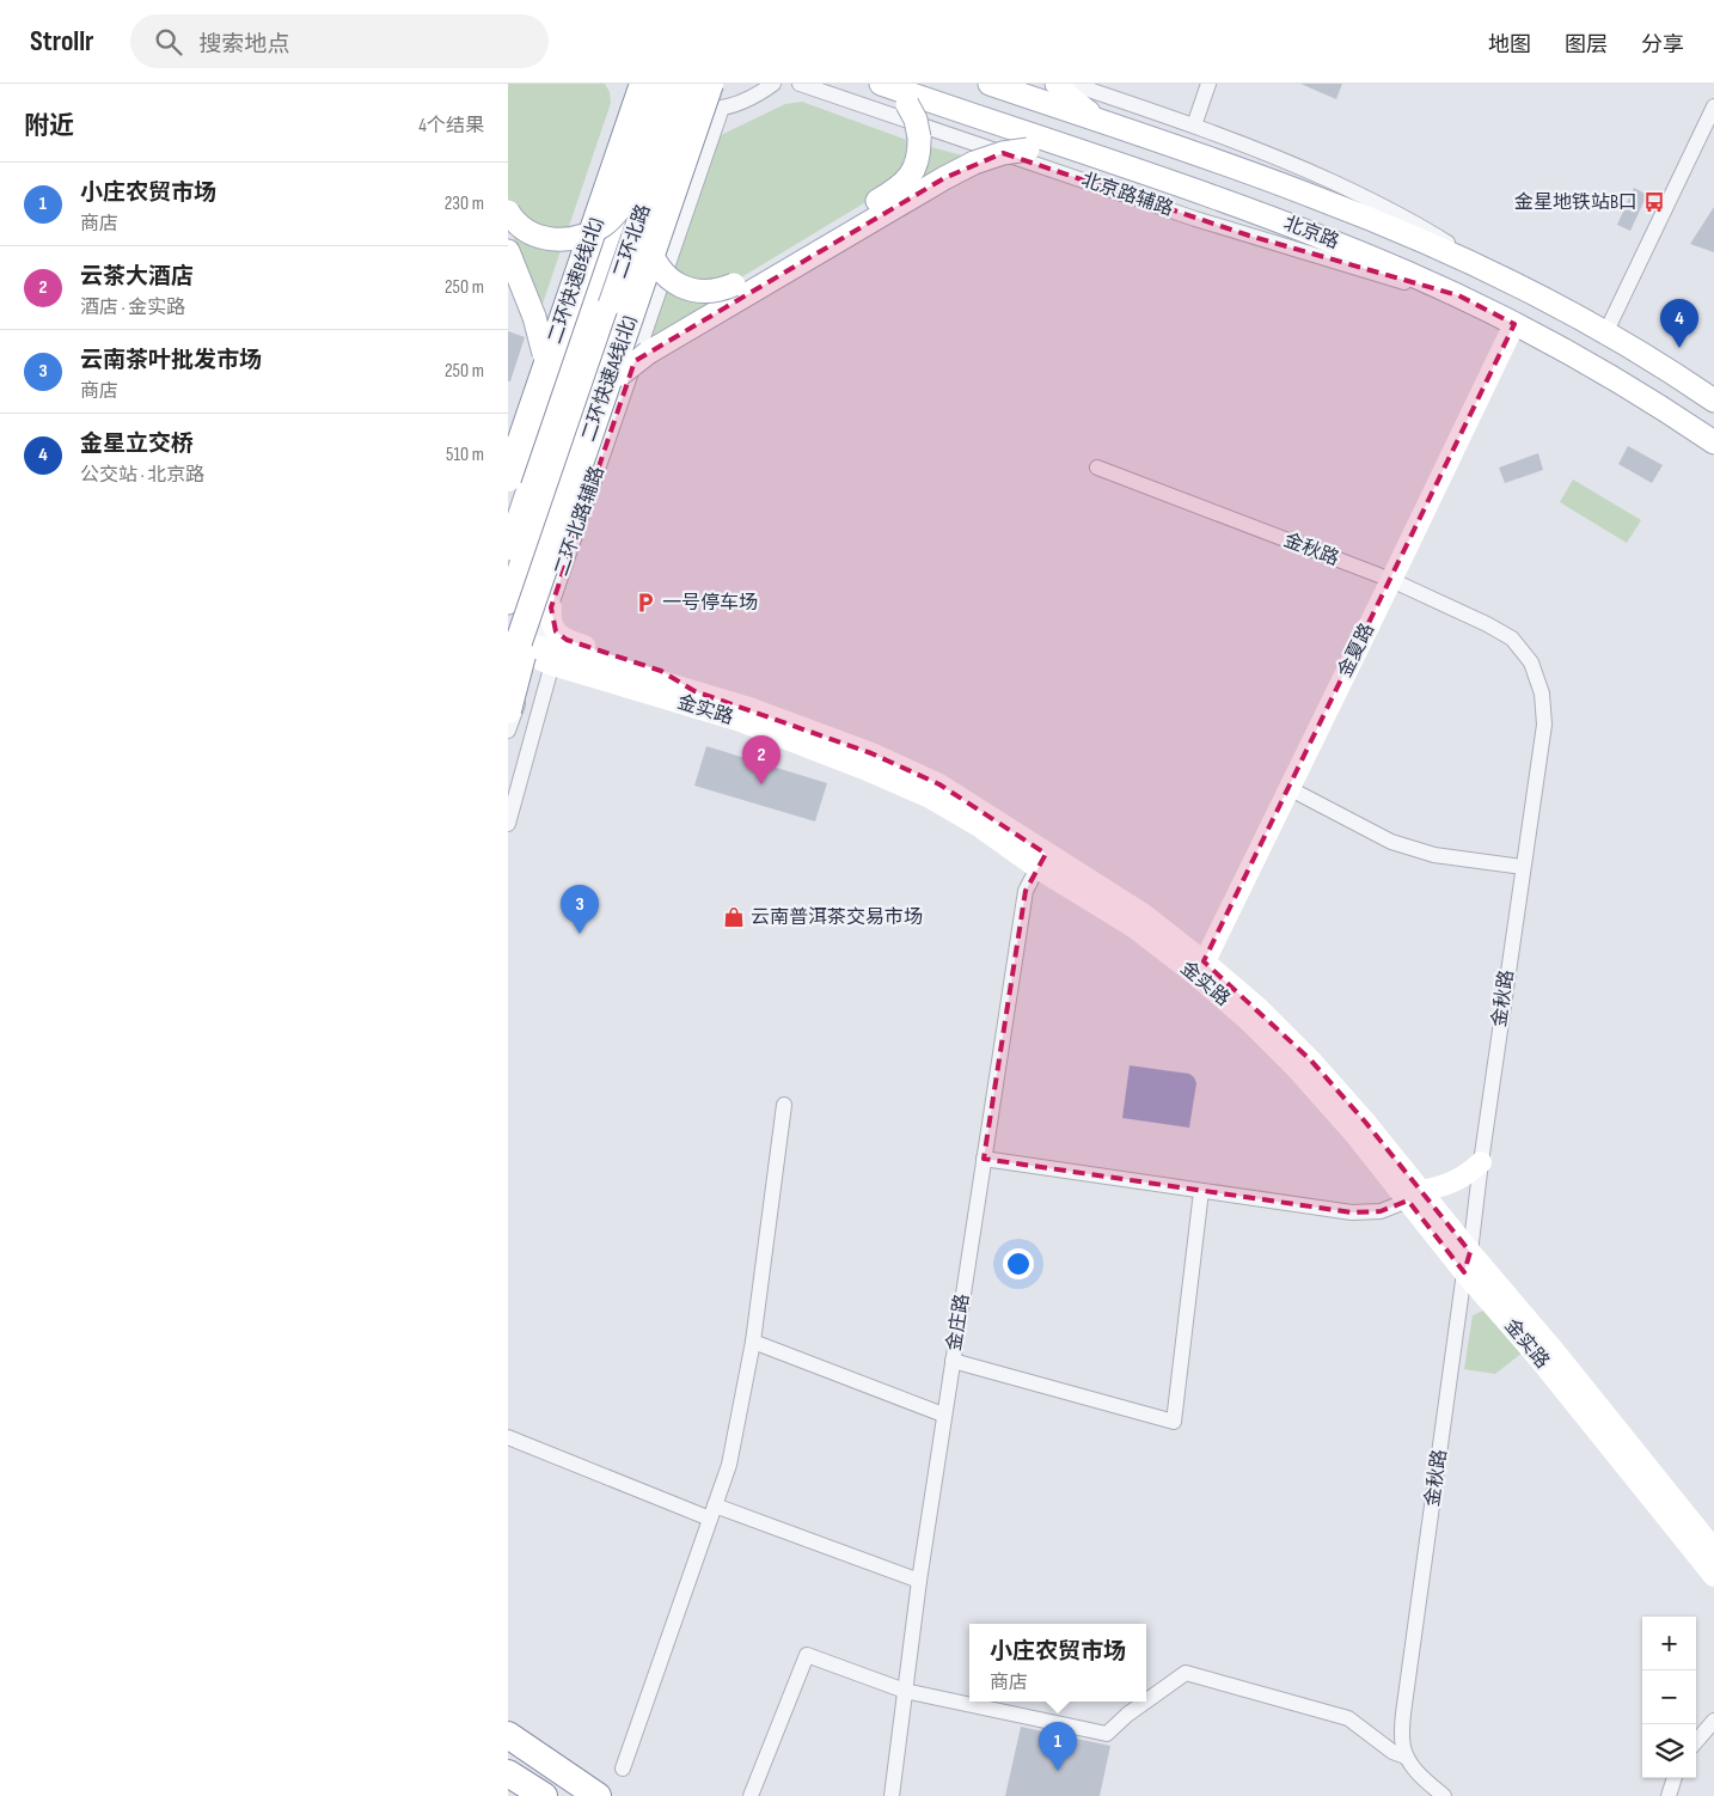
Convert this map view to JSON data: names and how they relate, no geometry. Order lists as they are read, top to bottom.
{
  "streets": {
    "highway": ["二环快速B线(北)", "二环快速A线(北)"],
    "main road": ["北京路", "二环北路"],
    "street": [
      "北京路辅路",
      "二环北路辅路",
      "金秋路",
      "金夏路",
      "金实路",
      "金庄路"
    ]
  },
  "crossings": [
    ["北京路辅路", "北京路"],
    ["北京路", "金夏路"],
    ["二环快速A线(北)", "二环北路辅路"],
    ["二环北路辅路", "金实路"],
    ["金秋路", "金夏路"],
    ["金秋路", "金实路"],
    ["金夏路", "金实路"],
    ["金实路", "金庄路"]
  ],
  "places": {
    "bus stop": ["金星地铁站B口"],
    "parking": ["一号停车场"],
    "shop": ["云南普洱茶交易市场"]
  },
  "page": {
    "header": "Strollr",
    "search": "搜索地点",
    "nav": ["地图", "图层", "分享"],
    "heading": ["附近", "4个结果"],
    "list": [
      {
        "mark": "1",
        "name": "小庄农贸市场",
        "note": "商店",
        "value": "230 m"
      },
      {
        "mark": "2",
        "name": "云茶大酒店",
        "note": "酒店 · 金实路",
        "value": "250 m"
      },
      {
        "mark": "3",
        "name": "云南茶叶批发市场",
        "note": "商店",
        "value": "250 m"
      },
      {
        "mark": "4",
        "name": "金星立交桥",
        "note": "公交站 · 北京路",
        "value": "510 m"
      }
    ],
    "pins": [
      "4",
      "2",
      "3",
      "1"
    ],
    "map_buttons": ["+", "−"],
    "popup": ["小庄农贸市场", "商店"]
  }
}
